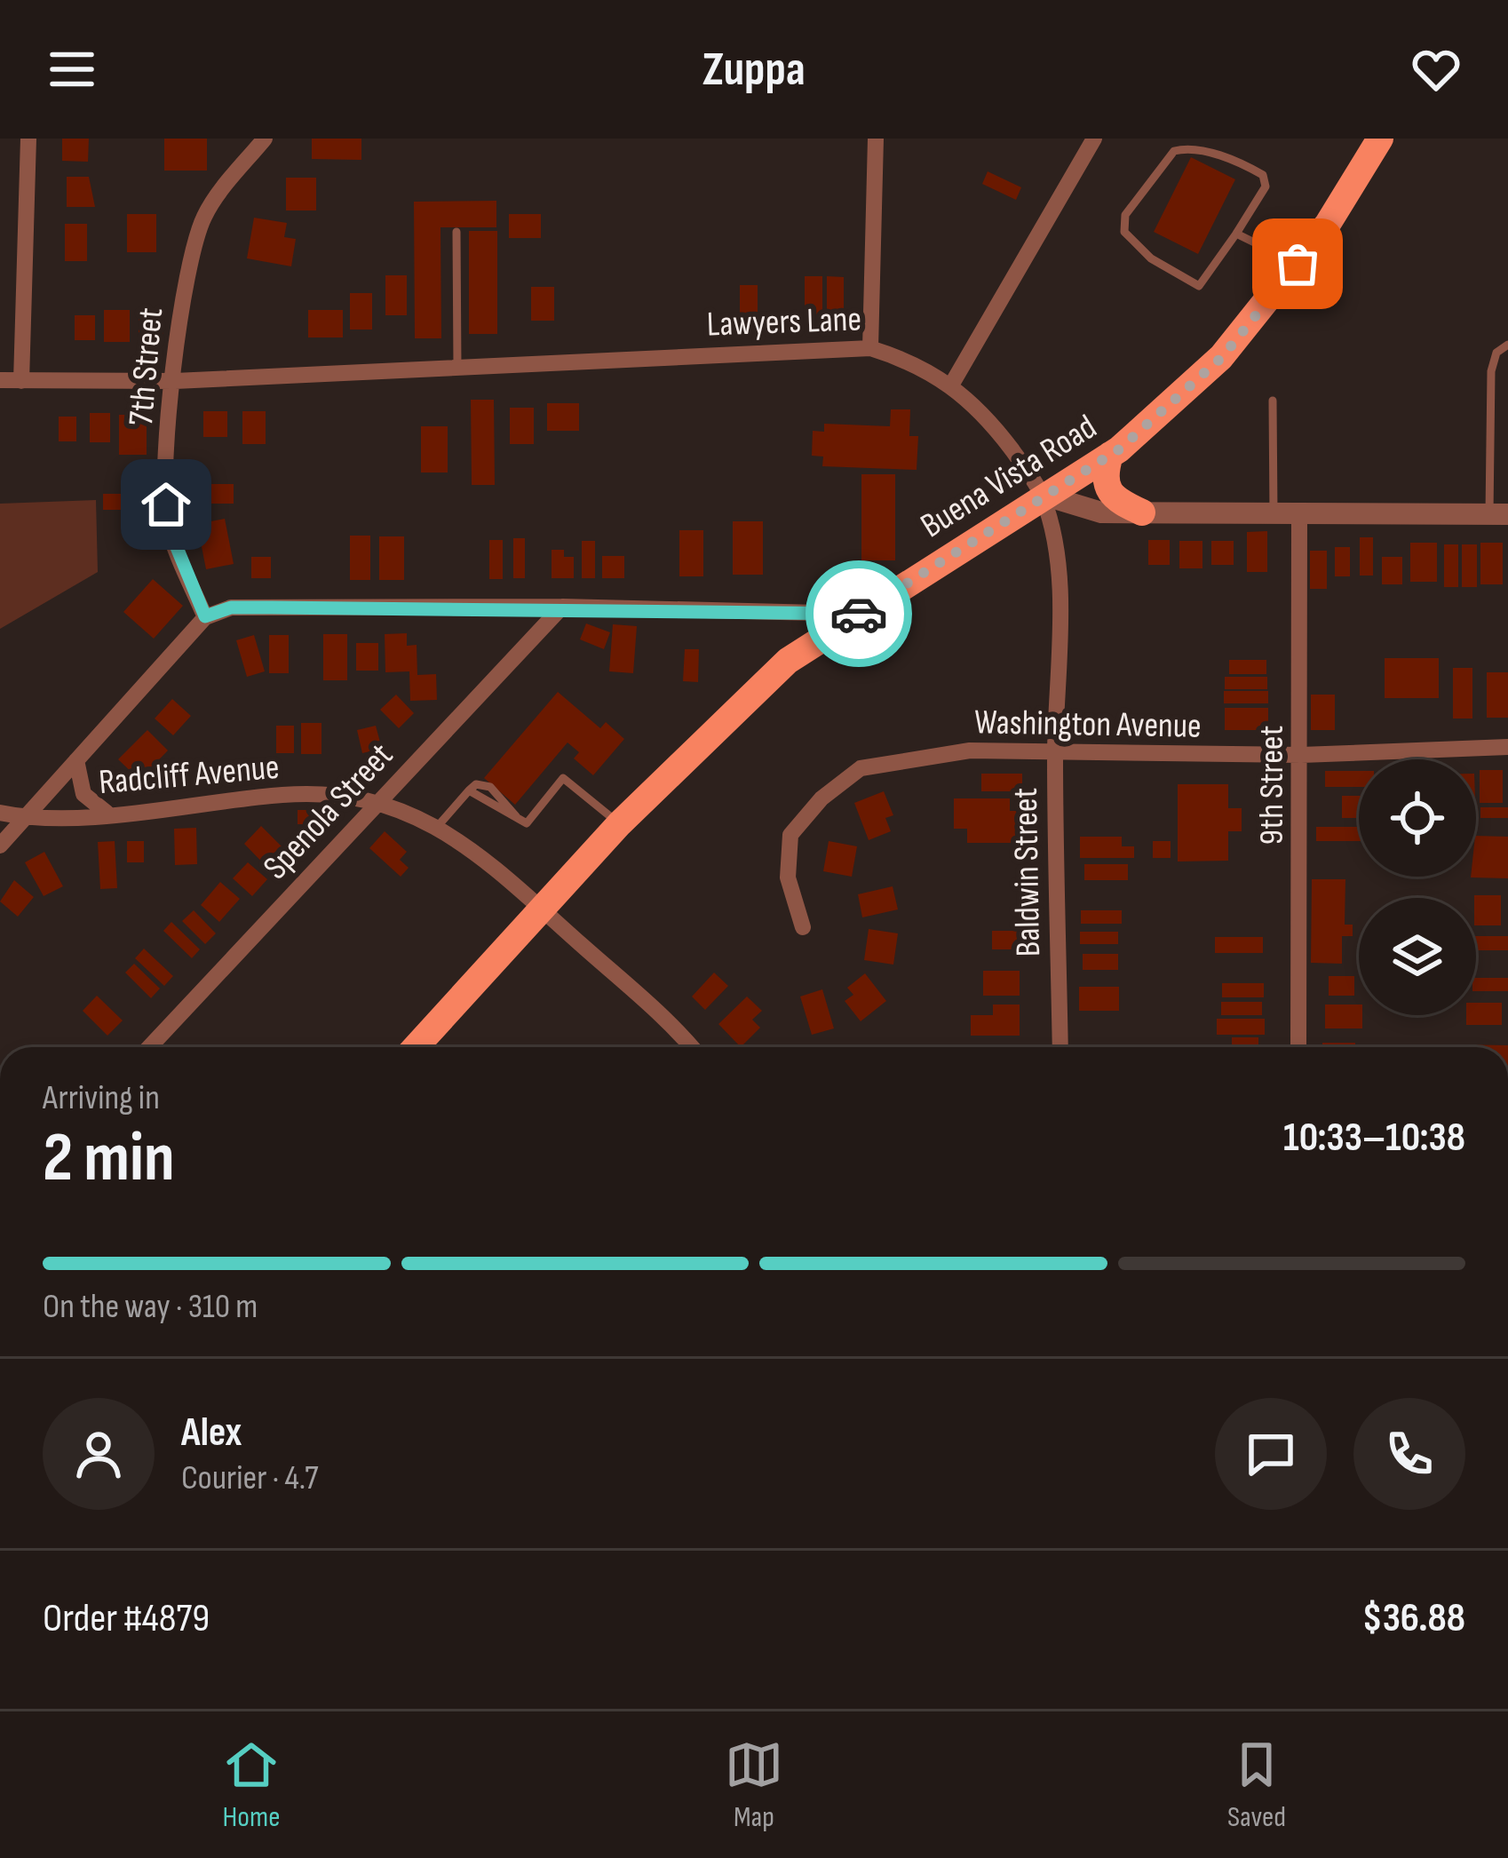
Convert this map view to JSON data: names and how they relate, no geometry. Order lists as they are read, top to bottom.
{
  "streets": {
    "main road": ["Buena Vista Road"],
    "street": [
      "Lawyers Lane",
      "7th Street",
      "Washington Avenue",
      "Radcliff Avenue",
      "9th Street",
      "Spenola Street",
      "Baldwin Street"
    ]
  },
  "crossings": [
    ["Lawyers Lane", "7th Street"],
    ["Lawyers Lane", "Buena Vista Road"],
    ["Lawyers Lane", "Baldwin Street"],
    ["Buena Vista Road", "Radcliff Avenue"],
    ["Buena Vista Road", "Baldwin Street"],
    ["Washington Avenue", "9th Street"],
    ["Washington Avenue", "Baldwin Street"],
    ["Radcliff Avenue", "Spenola Street"]
  ],
  "page": {
    "header": "Zuppa",
    "heading": ["2 min", "Arriving in", "10:33–10:38"],
    "panel": [
      "Alex",
      "Courier · 4.7",
      "Order #4879",
      "$36.88"
    ],
    "bar": "On the way · 310 m",
    "tabs": ["Home", "Map", "Saved"]
  }
}
